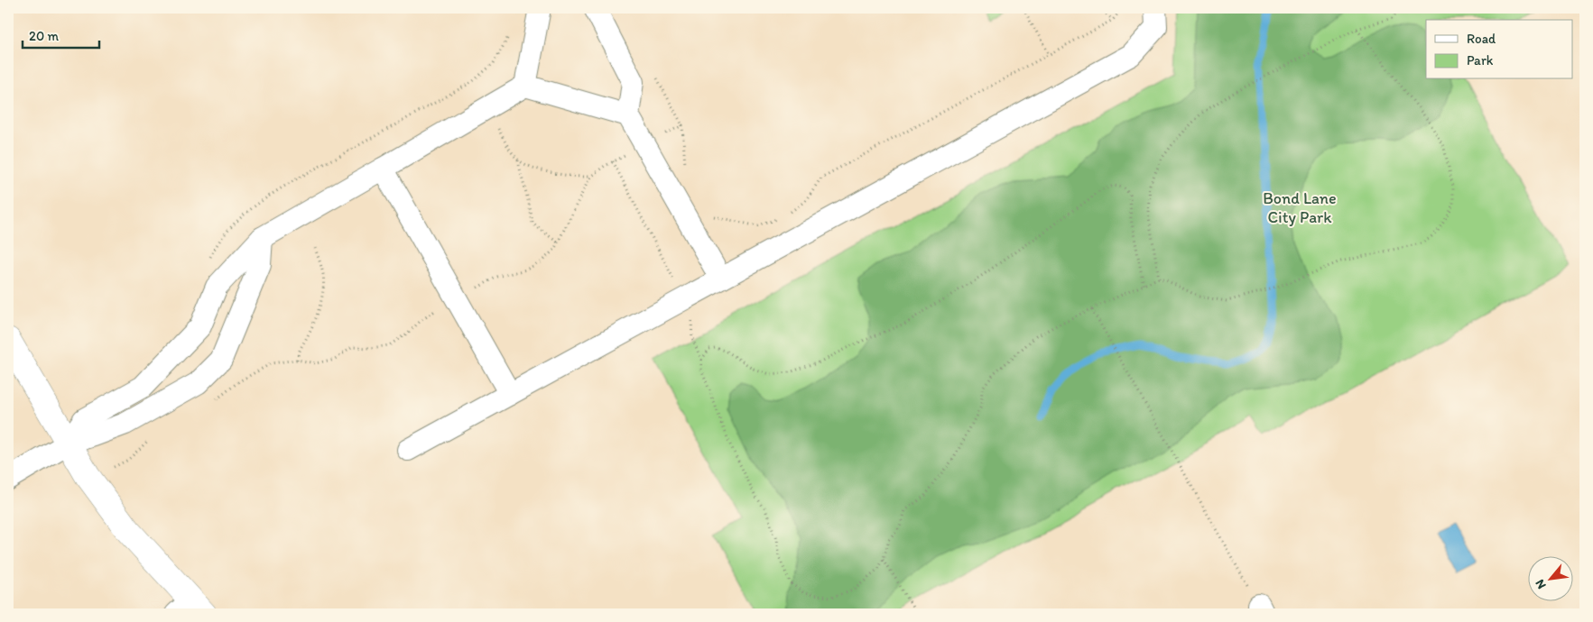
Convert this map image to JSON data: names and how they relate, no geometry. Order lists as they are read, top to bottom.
{
  "parks": ["Bond Lane City Park"],
  "legend": ["Road", "Park"],
  "scale_bar": "20 m",
  "north": "bottom left"
}
